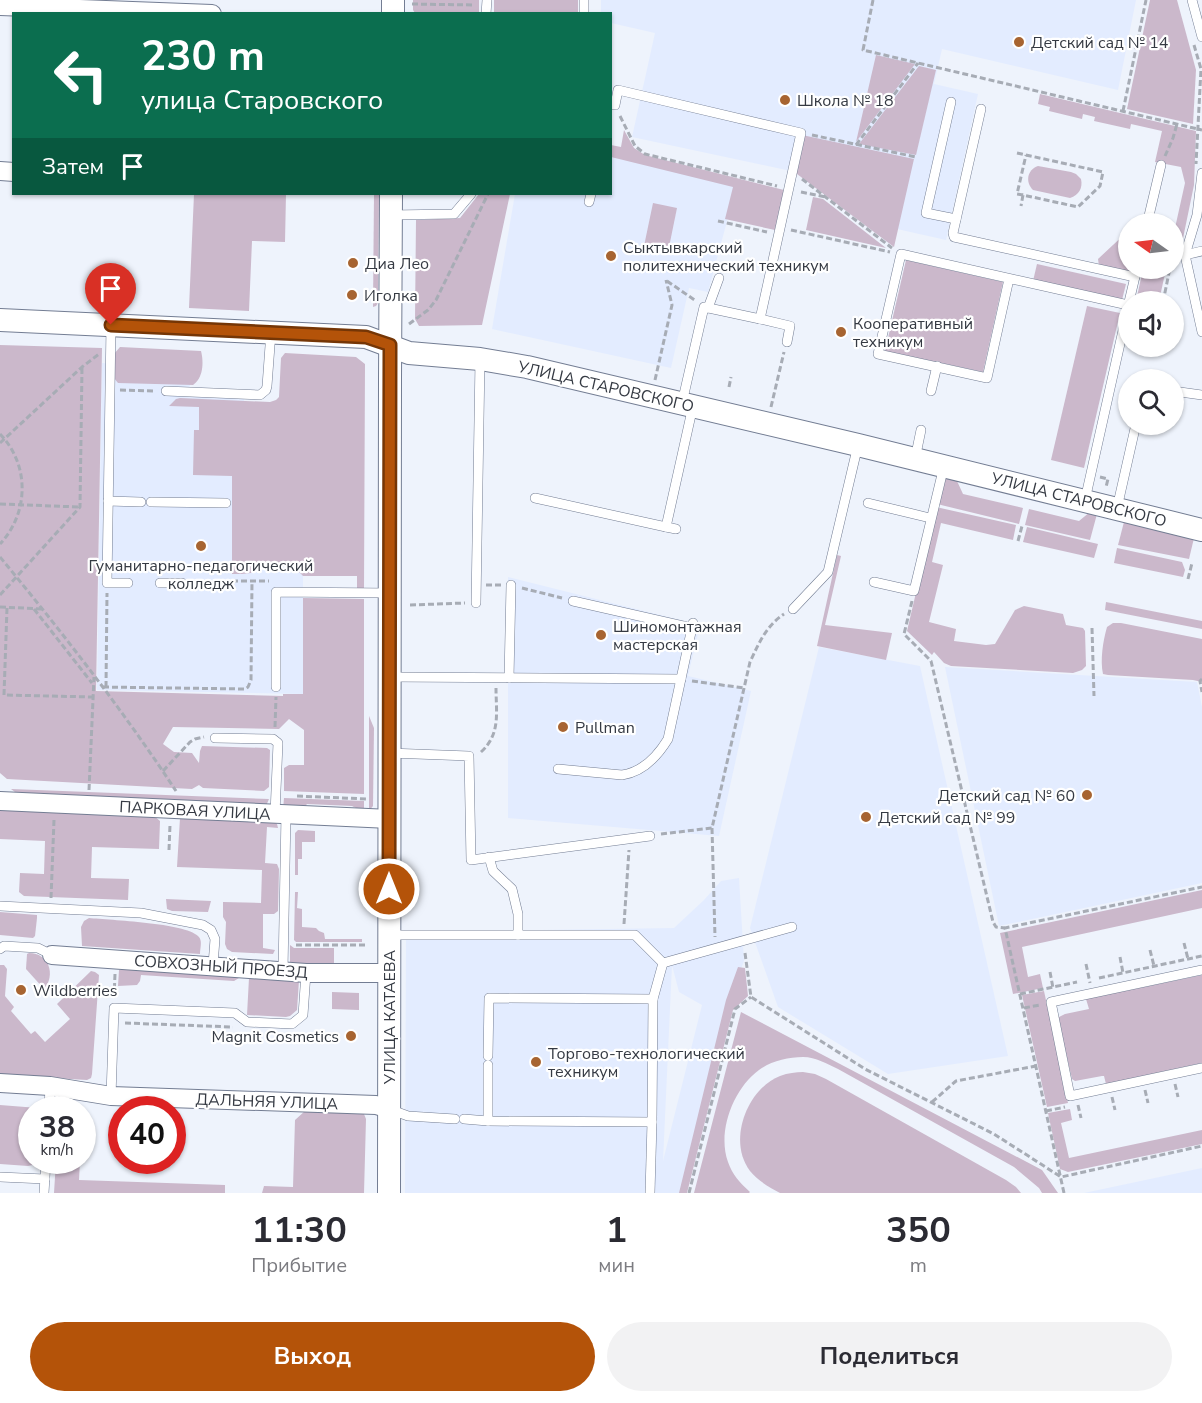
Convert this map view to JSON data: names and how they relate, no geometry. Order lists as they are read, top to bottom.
{
  "streets": {
    "street": [
      "УЛИЦА СТАРОВСКОГО",
      "ПАРКОВАЯ УЛИЦА",
      "СОВХОЗНЫЙ ПРОЕЗД",
      "УЛИЦА КАТАЕВА",
      "ДАЛЬНЯЯ УЛИЦА"
    ]
  },
  "crossings": [
    ["УЛИЦА СТАРОВСКОГО", "УЛИЦА КАТАЕВА"],
    ["ПАРКОВАЯ УЛИЦА", "УЛИЦА КАТАЕВА"],
    ["СОВХОЗНЫЙ ПРОЕЗД", "УЛИЦА КАТАЕВА"],
    ["УЛИЦА КАТАЕВА", "ДАЛЬНЯЯ УЛИЦА"]
  ],
  "places": [
    "Детский сад № 14",
    "Школа № 18",
    "Сыктывкарский политехнический техникум",
    "Диа Лео",
    "Иголка",
    "Кооперативный техникум",
    "Гуманитарно-педагогический колледж",
    "Шиномонтажная мастерская",
    "Pullman",
    "Детский сад № 60",
    "Детский сад № 99",
    "Wildberries",
    "Magnit Cosmetics",
    "Торгово-технологический техникум"
  ],
  "north": "left",
  "page": {
    "turn": ["230 m", "улица Старовского"],
    "then": "Затем",
    "speed": "38 km/h",
    "limit": "40",
    "eta": [
      "11:30",
      "Прибытие",
      "1",
      "мин",
      "350",
      "m"
    ],
    "buttons": ["Выход", "Поделиться"]
  }
}
